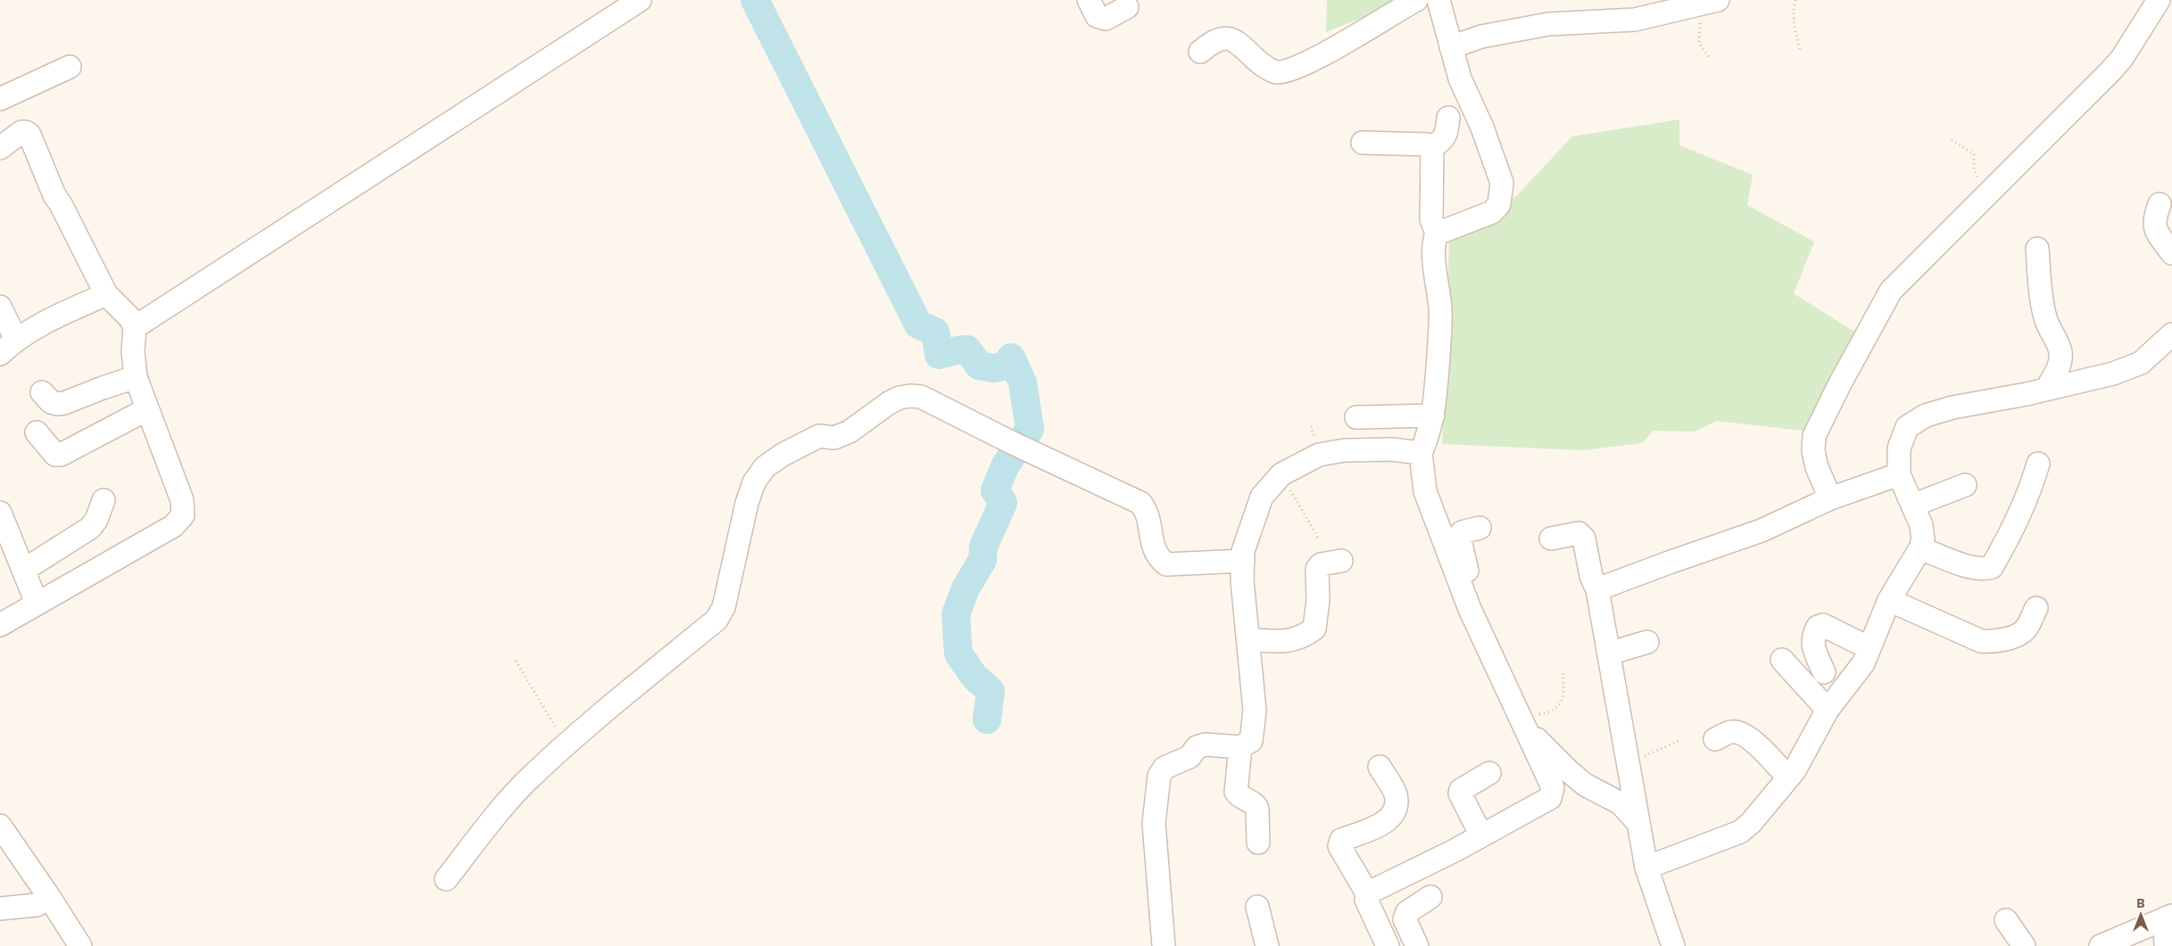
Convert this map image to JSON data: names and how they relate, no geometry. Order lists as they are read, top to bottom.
{
  "north": "top"
}
